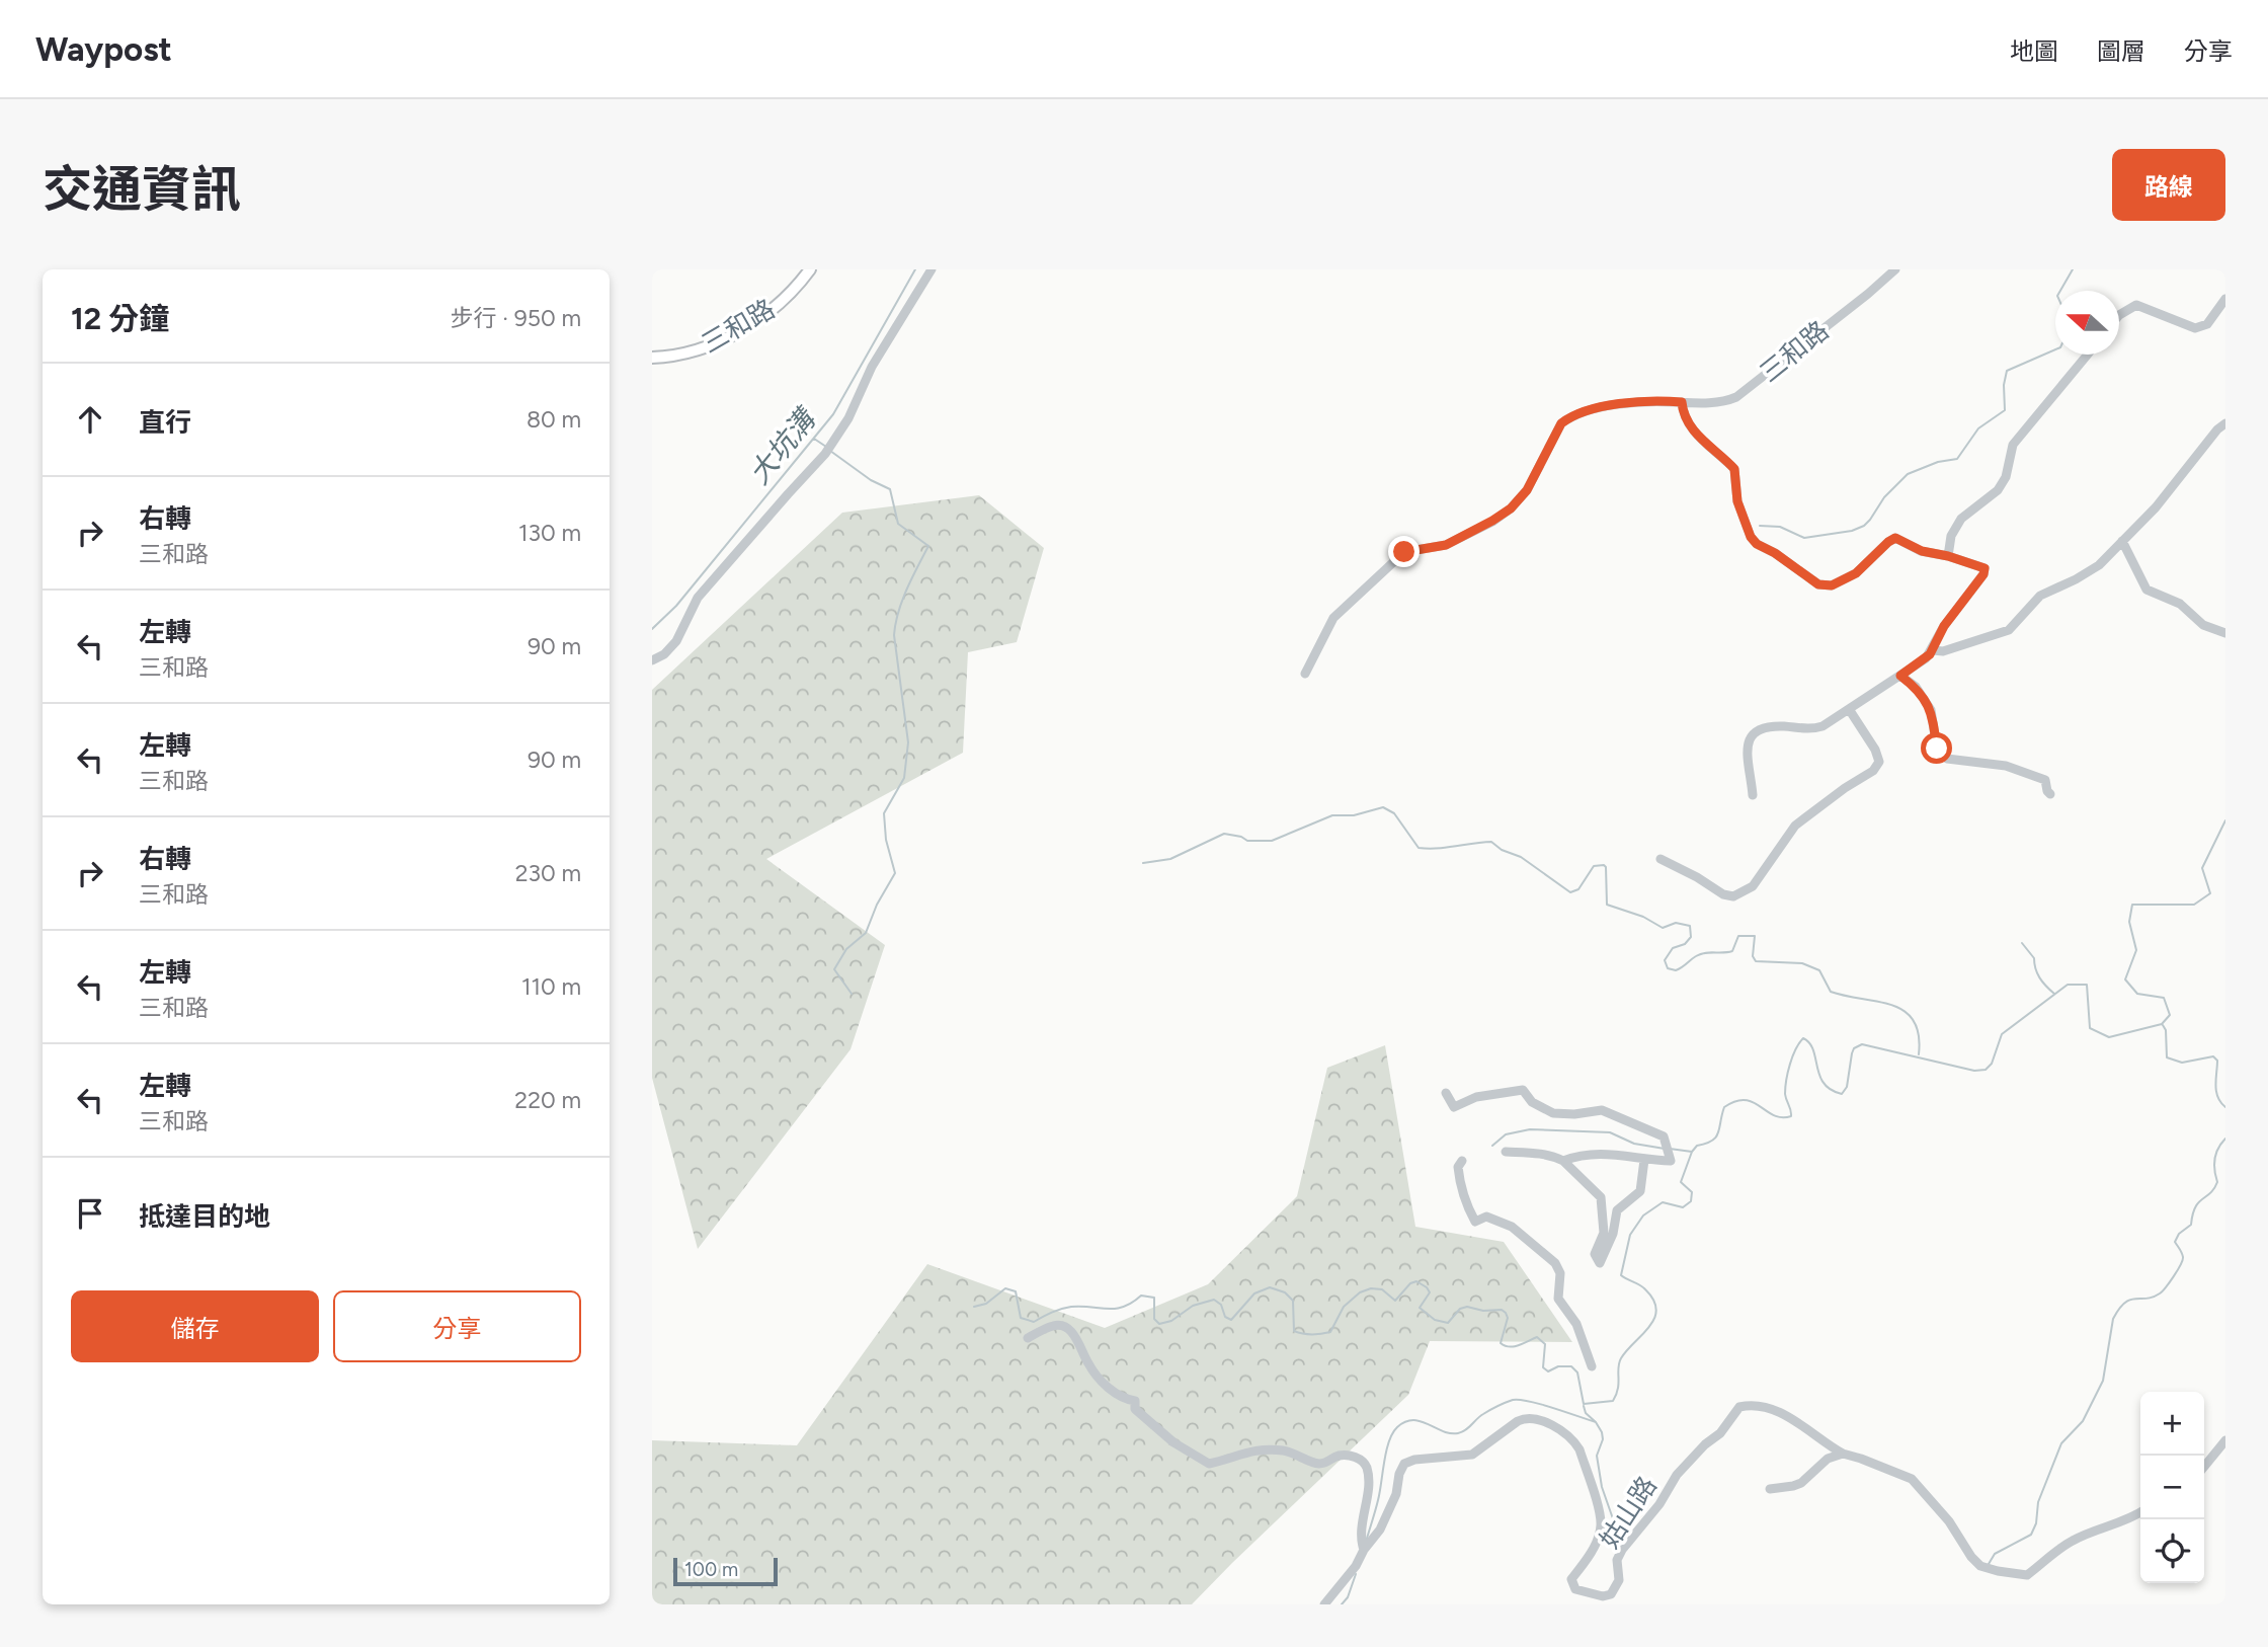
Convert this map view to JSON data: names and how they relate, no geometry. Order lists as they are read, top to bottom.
{
  "streets": {
    "main road": ["三和路"],
    "street": ["姑山路"]
  },
  "water": ["大坑溝"],
  "scale_bar": "100 m",
  "north": "left",
  "page": {
    "header": "Waypost",
    "nav": ["地圖", "圖層", "分享"],
    "title": "交通資訊",
    "buttons": [
      "路線",
      ["儲存", "分享"]
    ],
    "heading": ["12 分鐘", "步行 · 950 m"],
    "list": [
      ["直行", "80 m"],
      ["右轉", "三和路", "130 m"],
      ["左轉", "三和路", "90 m"],
      ["左轉", "三和路", "90 m"],
      ["右轉", "三和路", "230 m"],
      ["左轉", "三和路", "110 m"],
      ["左轉", "三和路", "220 m"],
      "抵達目的地"
    ],
    "map_buttons": ["+", "−"],
    "scale": "100 m"
  }
}
